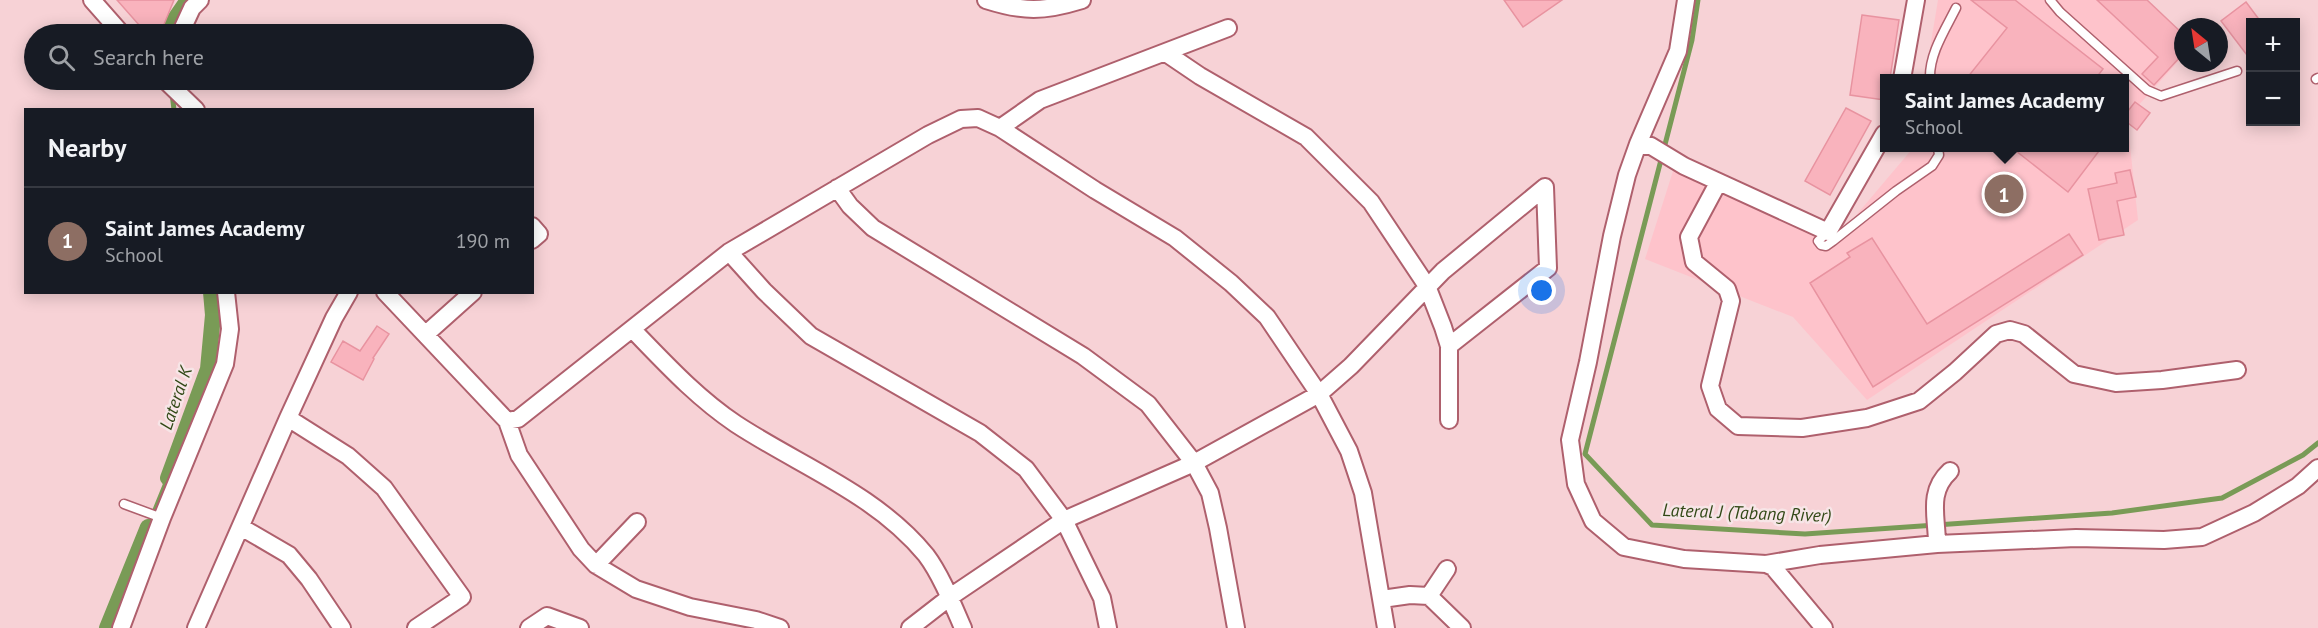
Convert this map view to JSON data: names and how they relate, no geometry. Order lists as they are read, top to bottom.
{
  "water": ["Lateral K", "Lateral J (Tabang River)"],
  "north": "top left",
  "page": {
    "map_buttons": ["+", "−"],
    "search": "Search here",
    "popup": ["Saint James Academy", "School"],
    "heading": "Nearby",
    "pins": "1",
    "list": [
      {
        "mark": "1",
        "name": "Saint James Academy",
        "note": "School",
        "value": "190 m"
      }
    ]
  }
}
